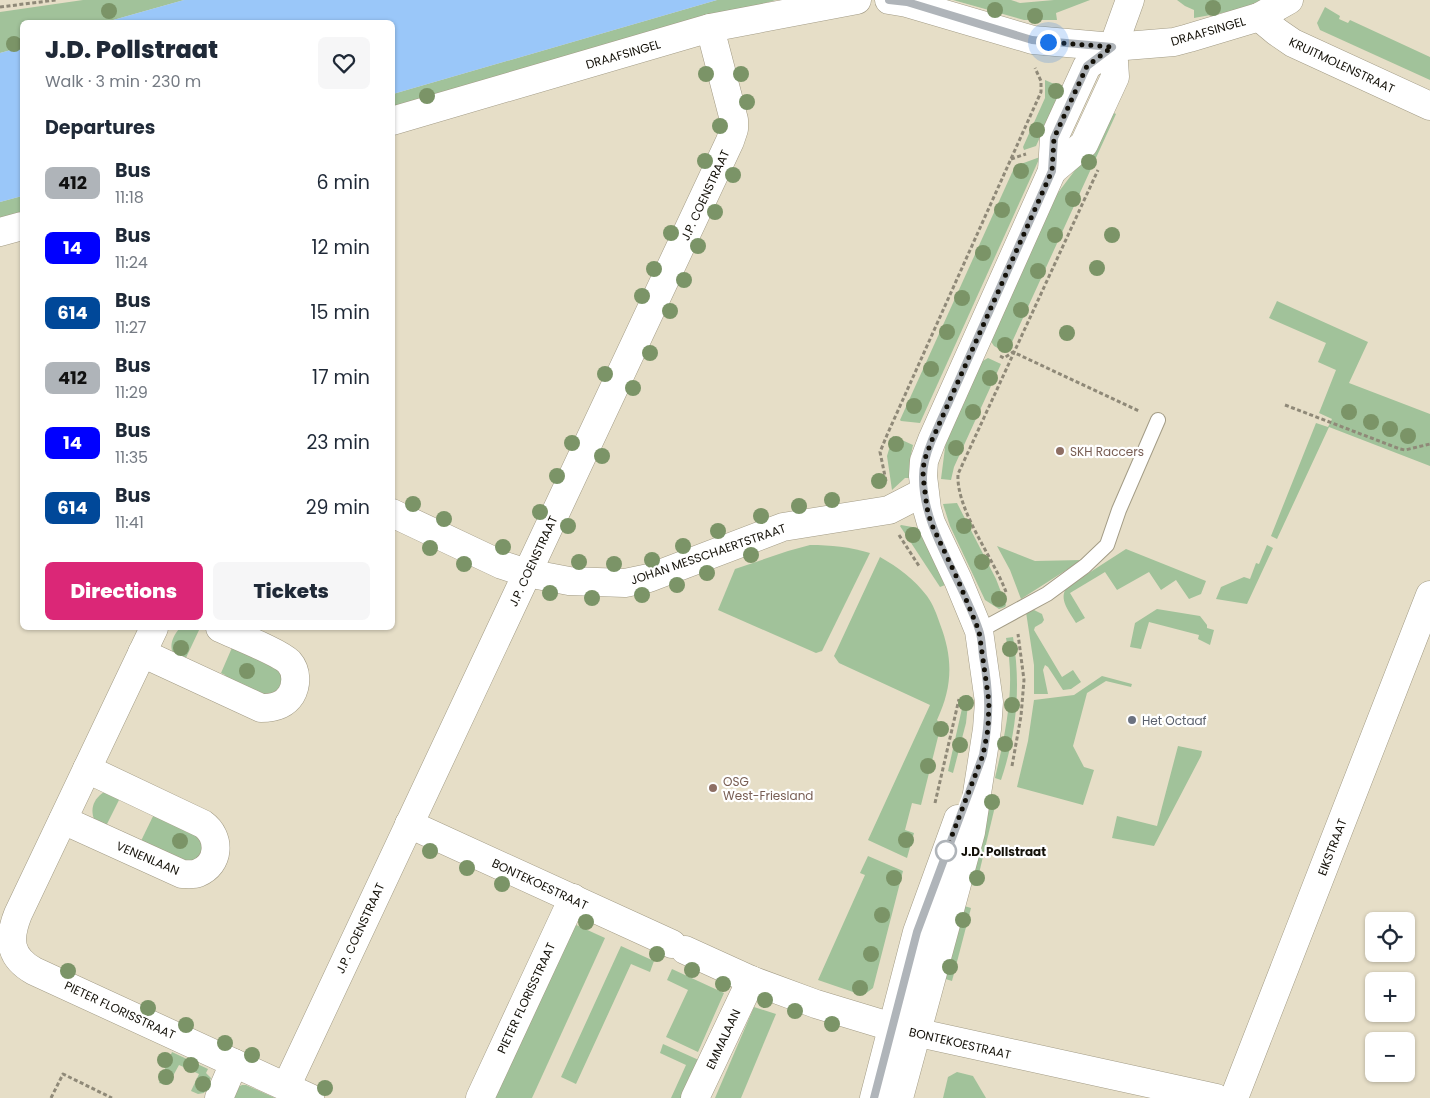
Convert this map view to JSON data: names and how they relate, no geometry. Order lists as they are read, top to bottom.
{
  "streets": {
    "street": [
      "DRAAFSINGEL",
      "KRUITMOLENSTRAAT",
      "J.P. COENSTRAAT",
      "JOHAN MESSCHAERTSTRAAT",
      "EIKSTRAAT",
      "VENENLAAN",
      "BONTEKOESTRAAT",
      "PIETER FLORISSTRAAT",
      "EMMALAAN"
    ]
  },
  "crossings": [
    ["DRAAFSINGEL", "KRUITMOLENSTRAAT"],
    ["DRAAFSINGEL", "J.P. COENSTRAAT"],
    ["J.P. COENSTRAAT", "JOHAN MESSCHAERTSTRAAT"],
    ["J.P. COENSTRAAT", "BONTEKOESTRAAT"],
    ["J.P. COENSTRAAT", "PIETER FLORISSTRAAT"],
    ["VENENLAAN", "PIETER FLORISSTRAAT"],
    ["BONTEKOESTRAAT", "PIETER FLORISSTRAAT"],
    ["BONTEKOESTRAAT", "EMMALAAN"]
  ],
  "places": [
    "SKH Raccers",
    "Het Octaaf",
    "OSG West-Friesland",
    "J.D. Pollstraat"
  ],
  "lines": ["bus line 412"],
  "page": {
    "heading": [
      ["J.D. Pollstraat", "Walk · 3 min · 230 m"],
      "Departures"
    ],
    "list": [
      {
        "mark": "412",
        "name": "Bus",
        "note": "11:18",
        "value": "6 min"
      },
      {
        "mark": "14",
        "name": "Bus",
        "note": "11:24",
        "value": "12 min"
      },
      {
        "mark": "614",
        "name": "Bus",
        "note": "11:27",
        "value": "15 min"
      },
      {
        "mark": "412",
        "name": "Bus",
        "note": "11:29",
        "value": "17 min"
      },
      {
        "mark": "14",
        "name": "Bus",
        "note": "11:35",
        "value": "23 min"
      },
      {
        "mark": "614",
        "name": "Bus",
        "note": "11:41",
        "value": "29 min"
      }
    ],
    "buttons": ["Directions", "Tickets"],
    "map_buttons": ["+", "−"]
  }
}
